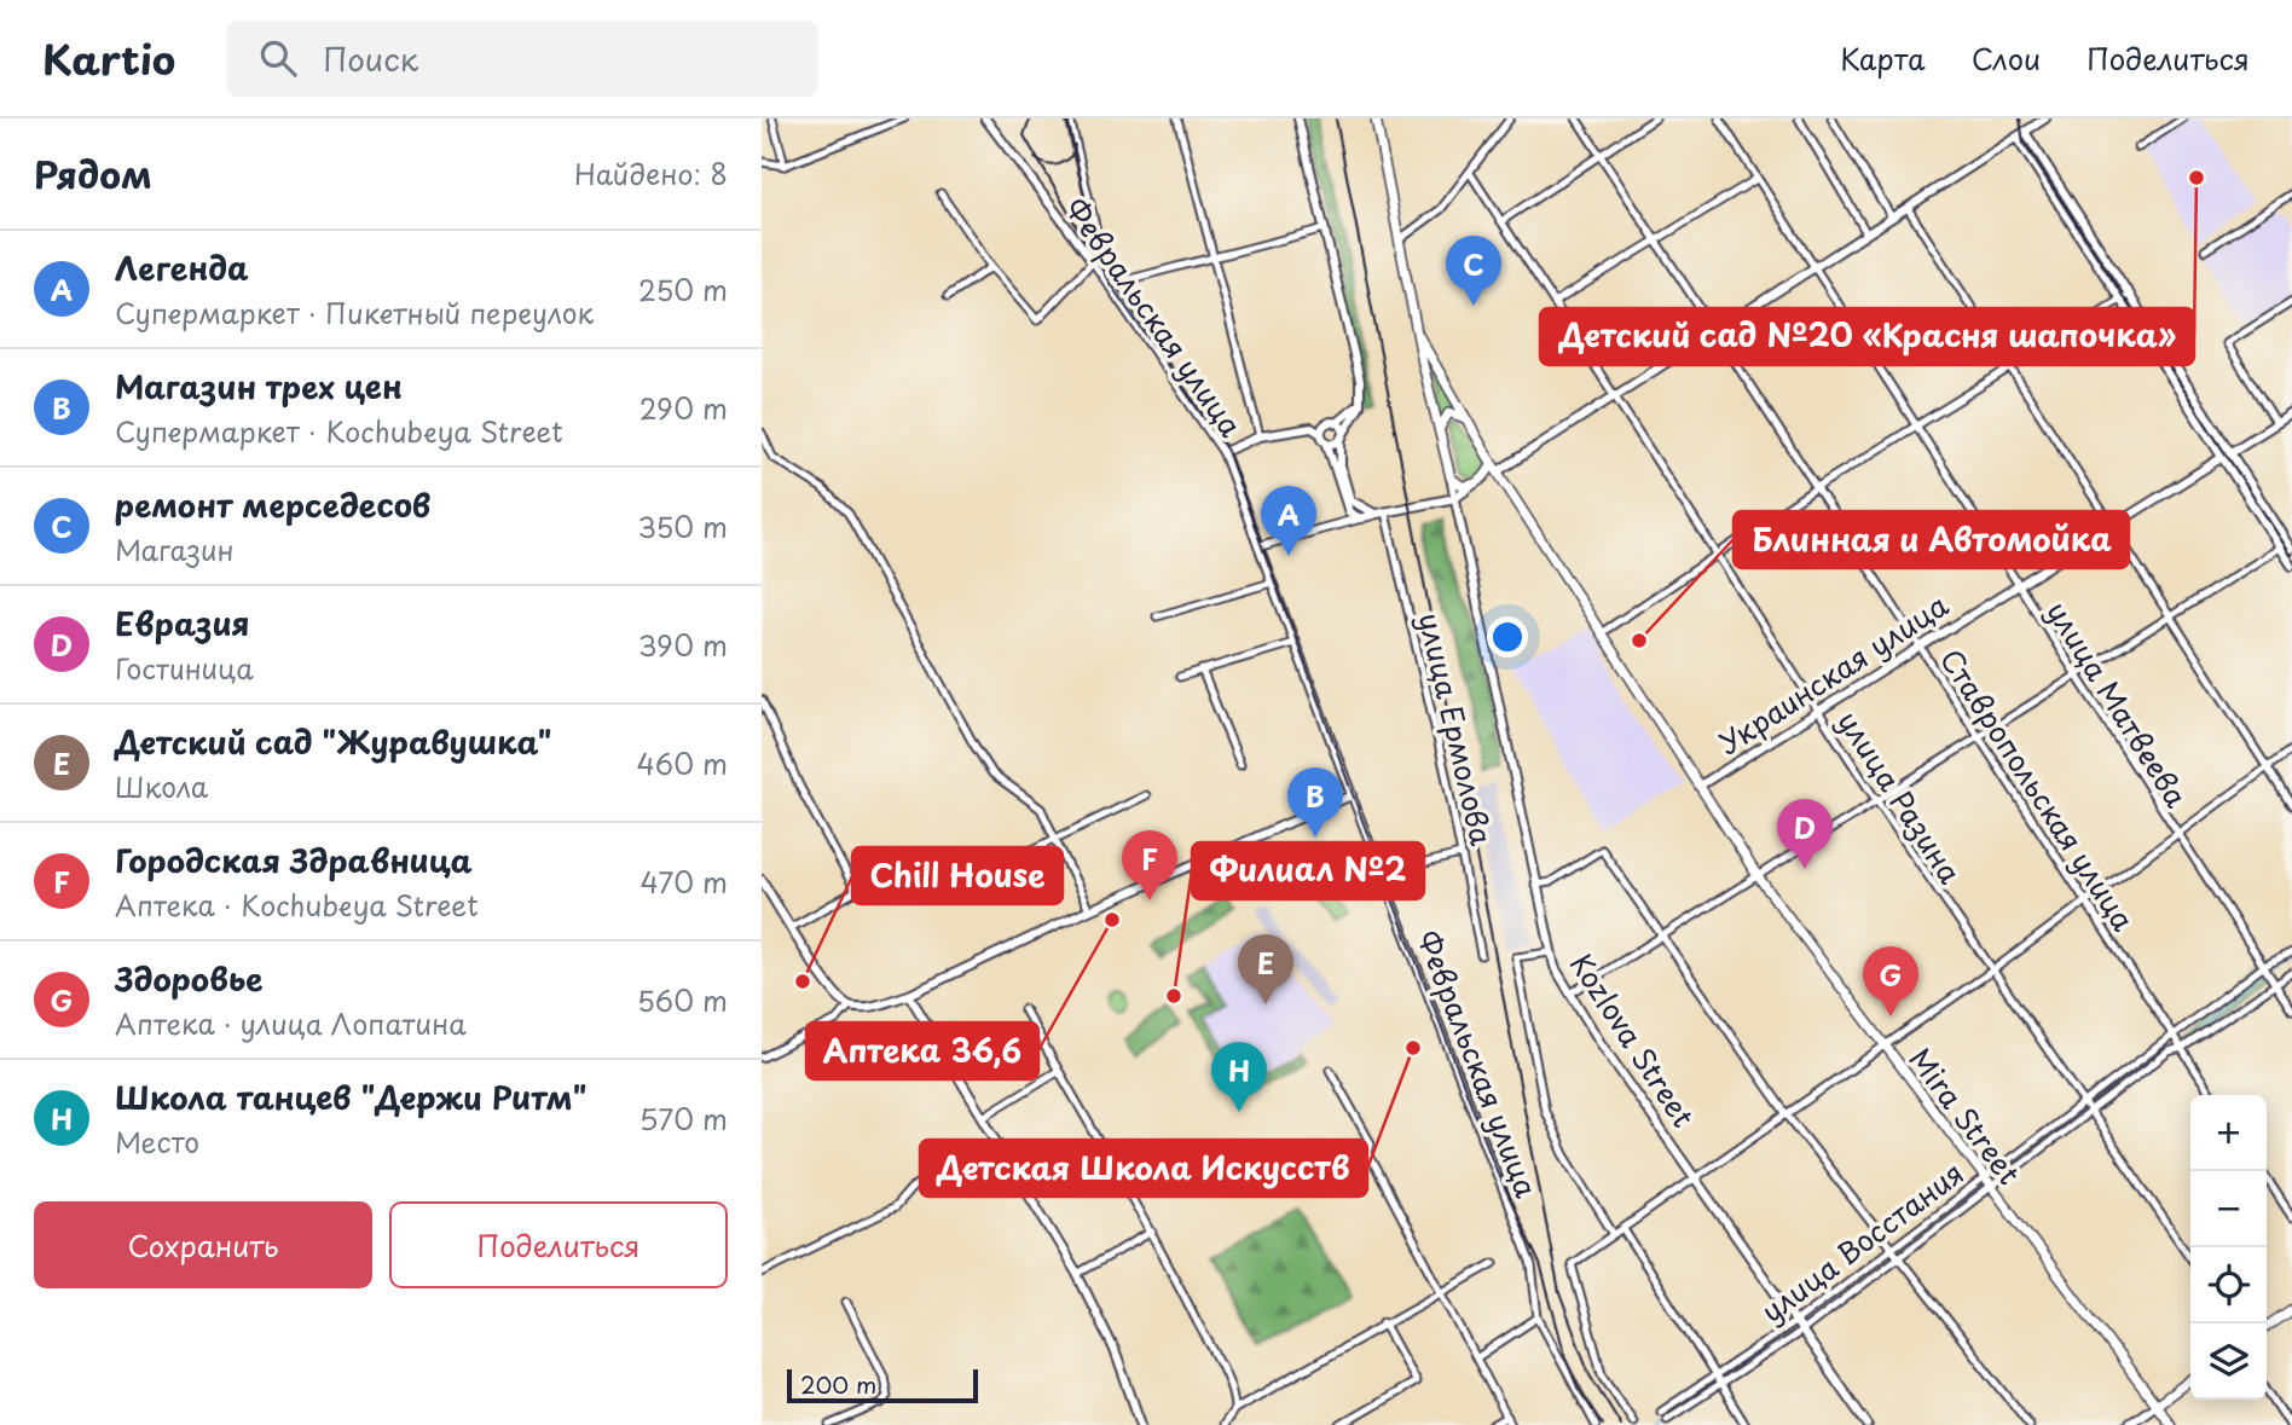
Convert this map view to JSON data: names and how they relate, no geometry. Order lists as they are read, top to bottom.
{
  "streets": {
    "main road": ["Mira Street"],
    "street": [
      "Февральская улица",
      "Украинская улица",
      "улица Матвеева",
      "улица Ермолова",
      "Ставропольская улица",
      "улица Разина",
      "Kozlova Street",
      "улица Восстания"
    ]
  },
  "crossings": [
    ["Украинская улица", "улица Матвеева"],
    ["Украинская улица", "Ставропольская улица"],
    ["Украинская улица", "улица Разина"],
    ["Украинская улица", "Mira Street"],
    ["улица Матвеева", "улица Восстания"],
    ["Ставропольская улица", "улица Восстания"],
    ["улица Разина", "улица Восстания"],
    ["Kozlova Street", "улица Восстания"],
    ["Mira Street", "улица Восстания"]
  ],
  "places": [
    "Детский сад №20 «Красня шапочка»",
    "Блинная и Автомойка",
    "Аптека 36,6",
    "Chill House",
    "Филиал №2",
    "Детская Школа Искусств"
  ],
  "scale_bar": "200 m",
  "page": {
    "header": "Kartio",
    "search": "Поиск",
    "nav": ["Карта", "Слои", "Поделиться"],
    "heading": ["Рядом", "Найдено: 8"],
    "list": [
      {
        "mark": "A",
        "name": "Легенда",
        "note": "Супермаркет · Пикетный переулок",
        "value": "250 m"
      },
      {
        "mark": "B",
        "name": "Магазин трех цен",
        "note": "Супермаркет · Kochubeya Street",
        "value": "290 m"
      },
      {
        "mark": "C",
        "name": "ремонт мерседесов",
        "note": "Магазин",
        "value": "350 m"
      },
      {
        "mark": "D",
        "name": "Евразия",
        "note": "Гостиница",
        "value": "390 m"
      },
      {
        "mark": "E",
        "name": "Детский сад \"Журавушка\"",
        "note": "Школа",
        "value": "460 m"
      },
      {
        "mark": "F",
        "name": "Городская Здравница",
        "note": "Аптека · Kochubeya Street",
        "value": "470 m"
      },
      {
        "mark": "G",
        "name": "Здоровье",
        "note": "Аптека · улица Лопатина",
        "value": "560 m"
      },
      {
        "mark": "H",
        "name": "Школа танцев \"Держи Ритм\"",
        "note": "Место",
        "value": "570 m"
      }
    ],
    "pins": [
      "C",
      "A",
      "B",
      "D",
      "F",
      "E",
      "G",
      "H"
    ],
    "map_buttons": ["+", "−"],
    "buttons": ["Сохранить", "Поделиться"],
    "scale": "200 m"
  }
}
